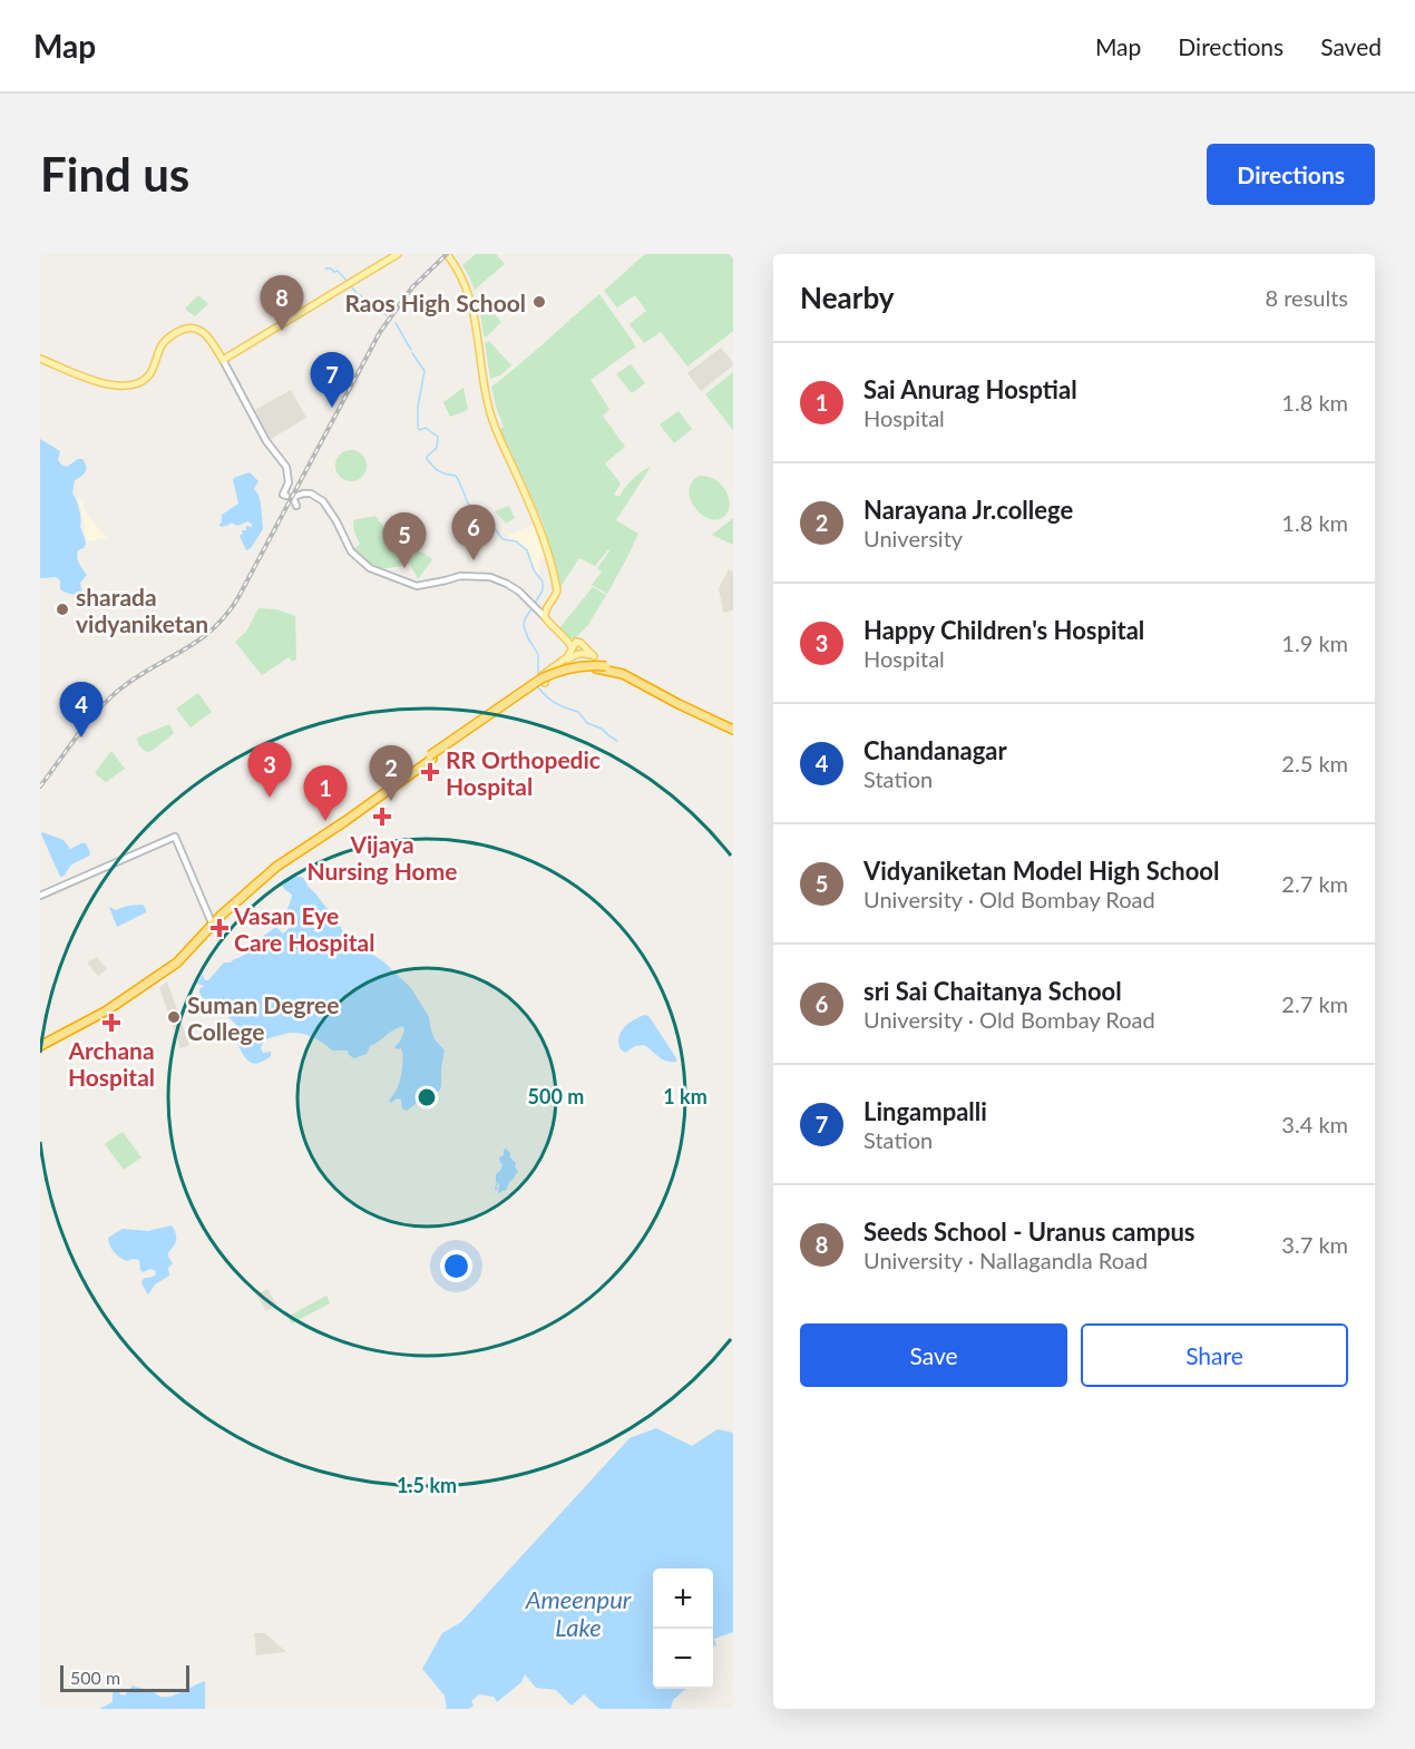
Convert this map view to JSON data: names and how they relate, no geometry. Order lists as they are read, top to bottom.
{
  "water": ["Ameenpur Lake"],
  "places": {
    "other": ["Raos High School", "sharada vidyaniketan", "Suman Degree College"],
    "health": [
      "RR Orthopedic Hospital",
      "Vijaya Nursing Home",
      "Vasan Eye Care Hospital",
      "Archana Hospital"
    ]
  },
  "scale_bar": "500 m",
  "page": {
    "header": "Map",
    "nav": ["Map", "Directions", "Saved"],
    "buttons": [
      "Directions",
      ["Save", "Share"]
    ],
    "title": "Find us",
    "heading": ["Nearby", "8 results"],
    "pins": [
      "8",
      "7",
      "6",
      "5",
      "4",
      "3",
      "2",
      "1"
    ],
    "list": [
      {
        "mark": "1",
        "name": "Sai Anurag Hosptial",
        "note": "Hospital",
        "value": "1.8 km"
      },
      {
        "mark": "2",
        "name": "Narayana Jr.college",
        "note": "University",
        "value": "1.8 km"
      },
      {
        "mark": "3",
        "name": "Happy Children's Hospital",
        "note": "Hospital",
        "value": "1.9 km"
      },
      {
        "mark": "4",
        "name": "Chandanagar",
        "note": "Station",
        "value": "2.5 km"
      },
      {
        "mark": "5",
        "name": "Vidyaniketan Model High School",
        "note": "University · Old Bombay Road",
        "value": "2.7 km"
      },
      {
        "mark": "6",
        "name": "sri Sai Chaitanya School",
        "note": "University · Old Bombay Road",
        "value": "2.7 km"
      },
      {
        "mark": "7",
        "name": "Lingampalli",
        "note": "Station",
        "value": "3.4 km"
      },
      {
        "mark": "8",
        "name": "Seeds School - Uranus campus",
        "note": "University · Nallagandla Road",
        "value": "3.7 km"
      }
    ],
    "map_buttons": ["+", "−"],
    "scale": "500 m"
  },
  "rings": ["500 m", "1 km", "1.5 km"]
}
